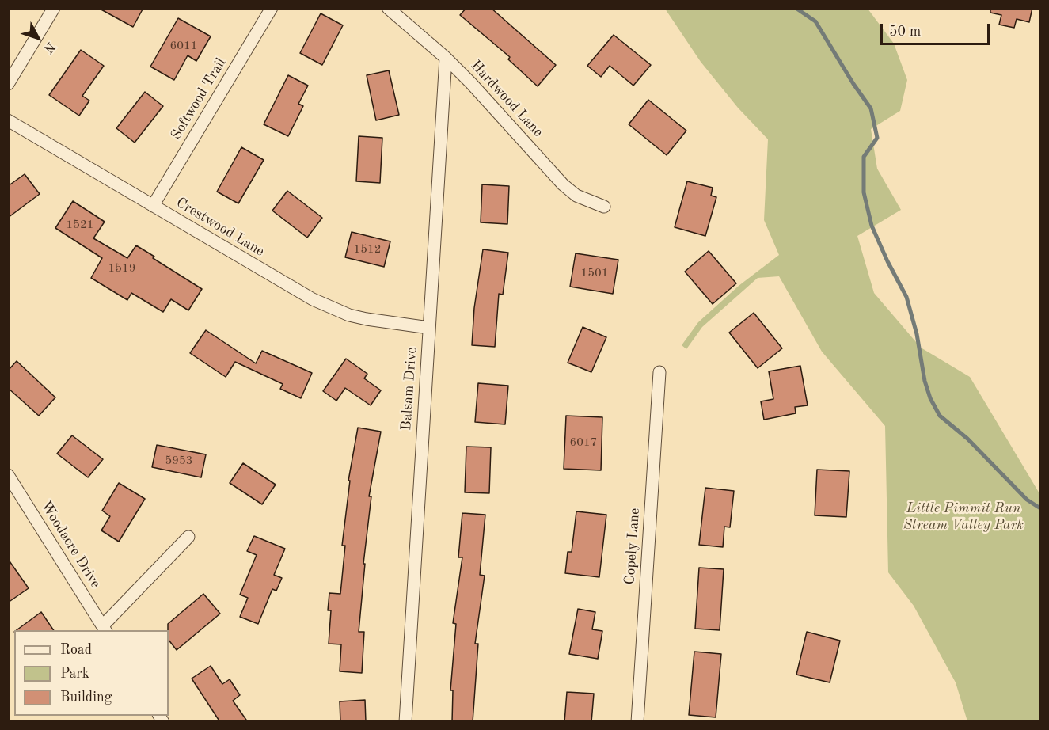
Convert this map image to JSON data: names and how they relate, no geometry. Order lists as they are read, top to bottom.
{
  "streets": {
    "street": [
      "Softwood Trail",
      "Hardwood Lane",
      "Crestwood Lane",
      "Balsam Drive",
      "Woodacre Drive",
      "Copely Lane"
    ]
  },
  "crossings": [
    ["Softwood Trail", "Crestwood Lane"],
    ["Hardwood Lane", "Balsam Drive"],
    ["Crestwood Lane", "Balsam Drive"]
  ],
  "parks": ["Little Pimmit Run Stream Valley Park"],
  "house_numbers": [
    "6011",
    "1521",
    "1512",
    "1519",
    "1501",
    "6017",
    "5953"
  ],
  "legend": ["Road", "Park", "Building"],
  "scale_bar": "50 m",
  "north": "bottom right"
}
